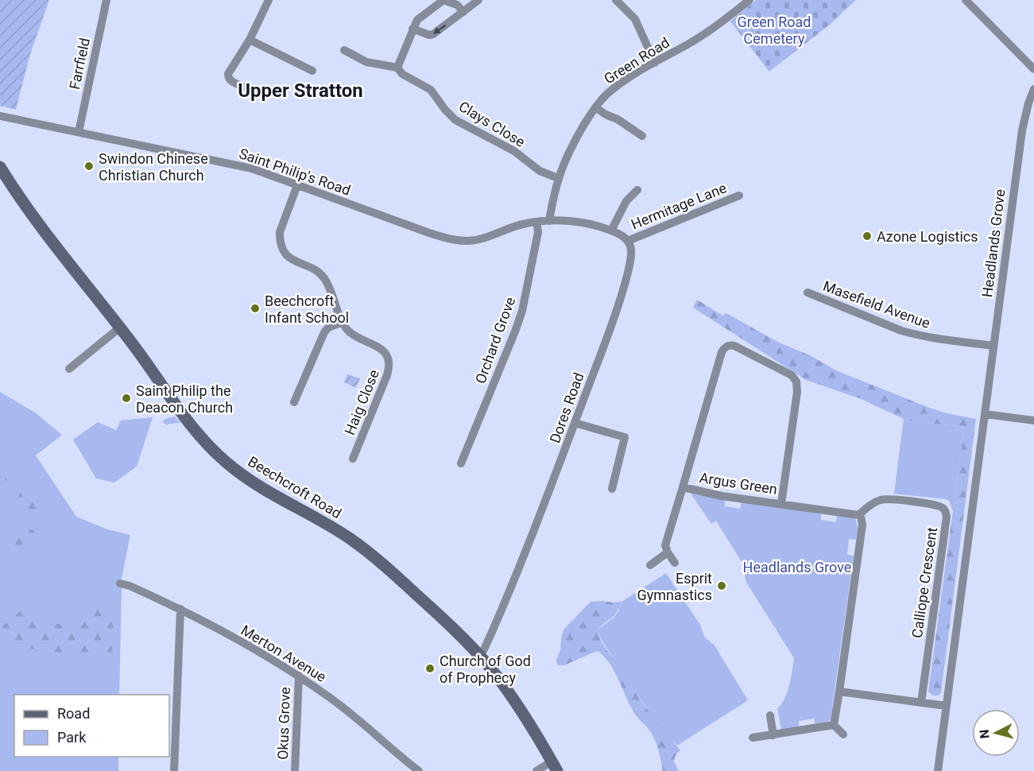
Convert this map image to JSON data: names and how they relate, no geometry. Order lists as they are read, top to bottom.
{
  "streets": {
    "main road": ["Beechcroft Road"],
    "street": [
      "Green Road",
      "Farrfield",
      "Clays Close",
      "Saint Philip's Road",
      "Hermitage Lane",
      "Headlands Grove",
      "Masefield Avenue",
      "Orchard Grove",
      "Haig Close",
      "Dores Road",
      "Argus Green",
      "Calliope Crescent",
      "Merton Avenue",
      "Okus Grove"
    ]
  },
  "crossings": [
    ["Green Road", "Clays Close"],
    ["Green Road", "Saint Philip's Road"],
    ["Farrfield", "Saint Philip's Road"],
    ["Saint Philip's Road", "Orchard Grove"],
    ["Saint Philip's Road", "Haig Close"],
    ["Hermitage Lane", "Dores Road"],
    ["Headlands Grove", "Masefield Avenue"],
    ["Dores Road", "Beechcroft Road"],
    ["Argus Green", "Calliope Crescent"],
    ["Merton Avenue", "Okus Grove"]
  ],
  "districts": ["Upper Stratton"],
  "parks": ["Green Road Cemetery", "Headlands Grove"],
  "places": [
    "Swindon Chinese Christian Church",
    "Azone Logistics",
    "Beechcroft Infant School",
    "Saint Philip the Deacon Church",
    "Esprit Gymnastics",
    "Church of God of Prophecy"
  ],
  "legend": ["Road", "Park"],
  "north": "left"
}
